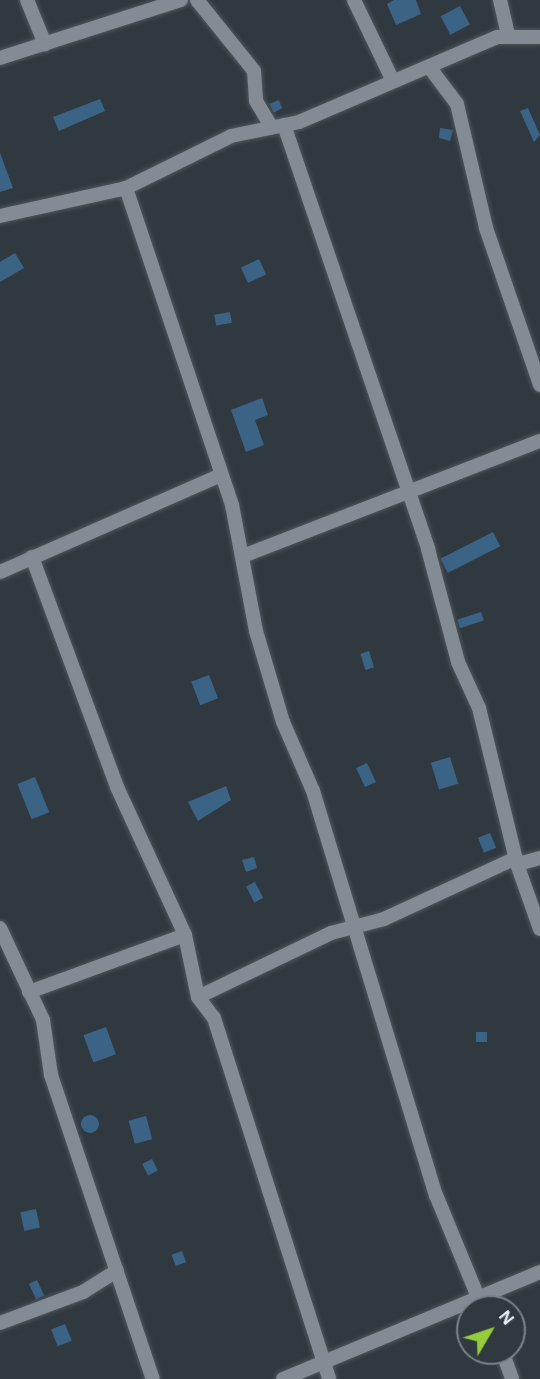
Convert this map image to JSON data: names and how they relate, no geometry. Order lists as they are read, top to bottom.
{
  "north": "top right"
}
